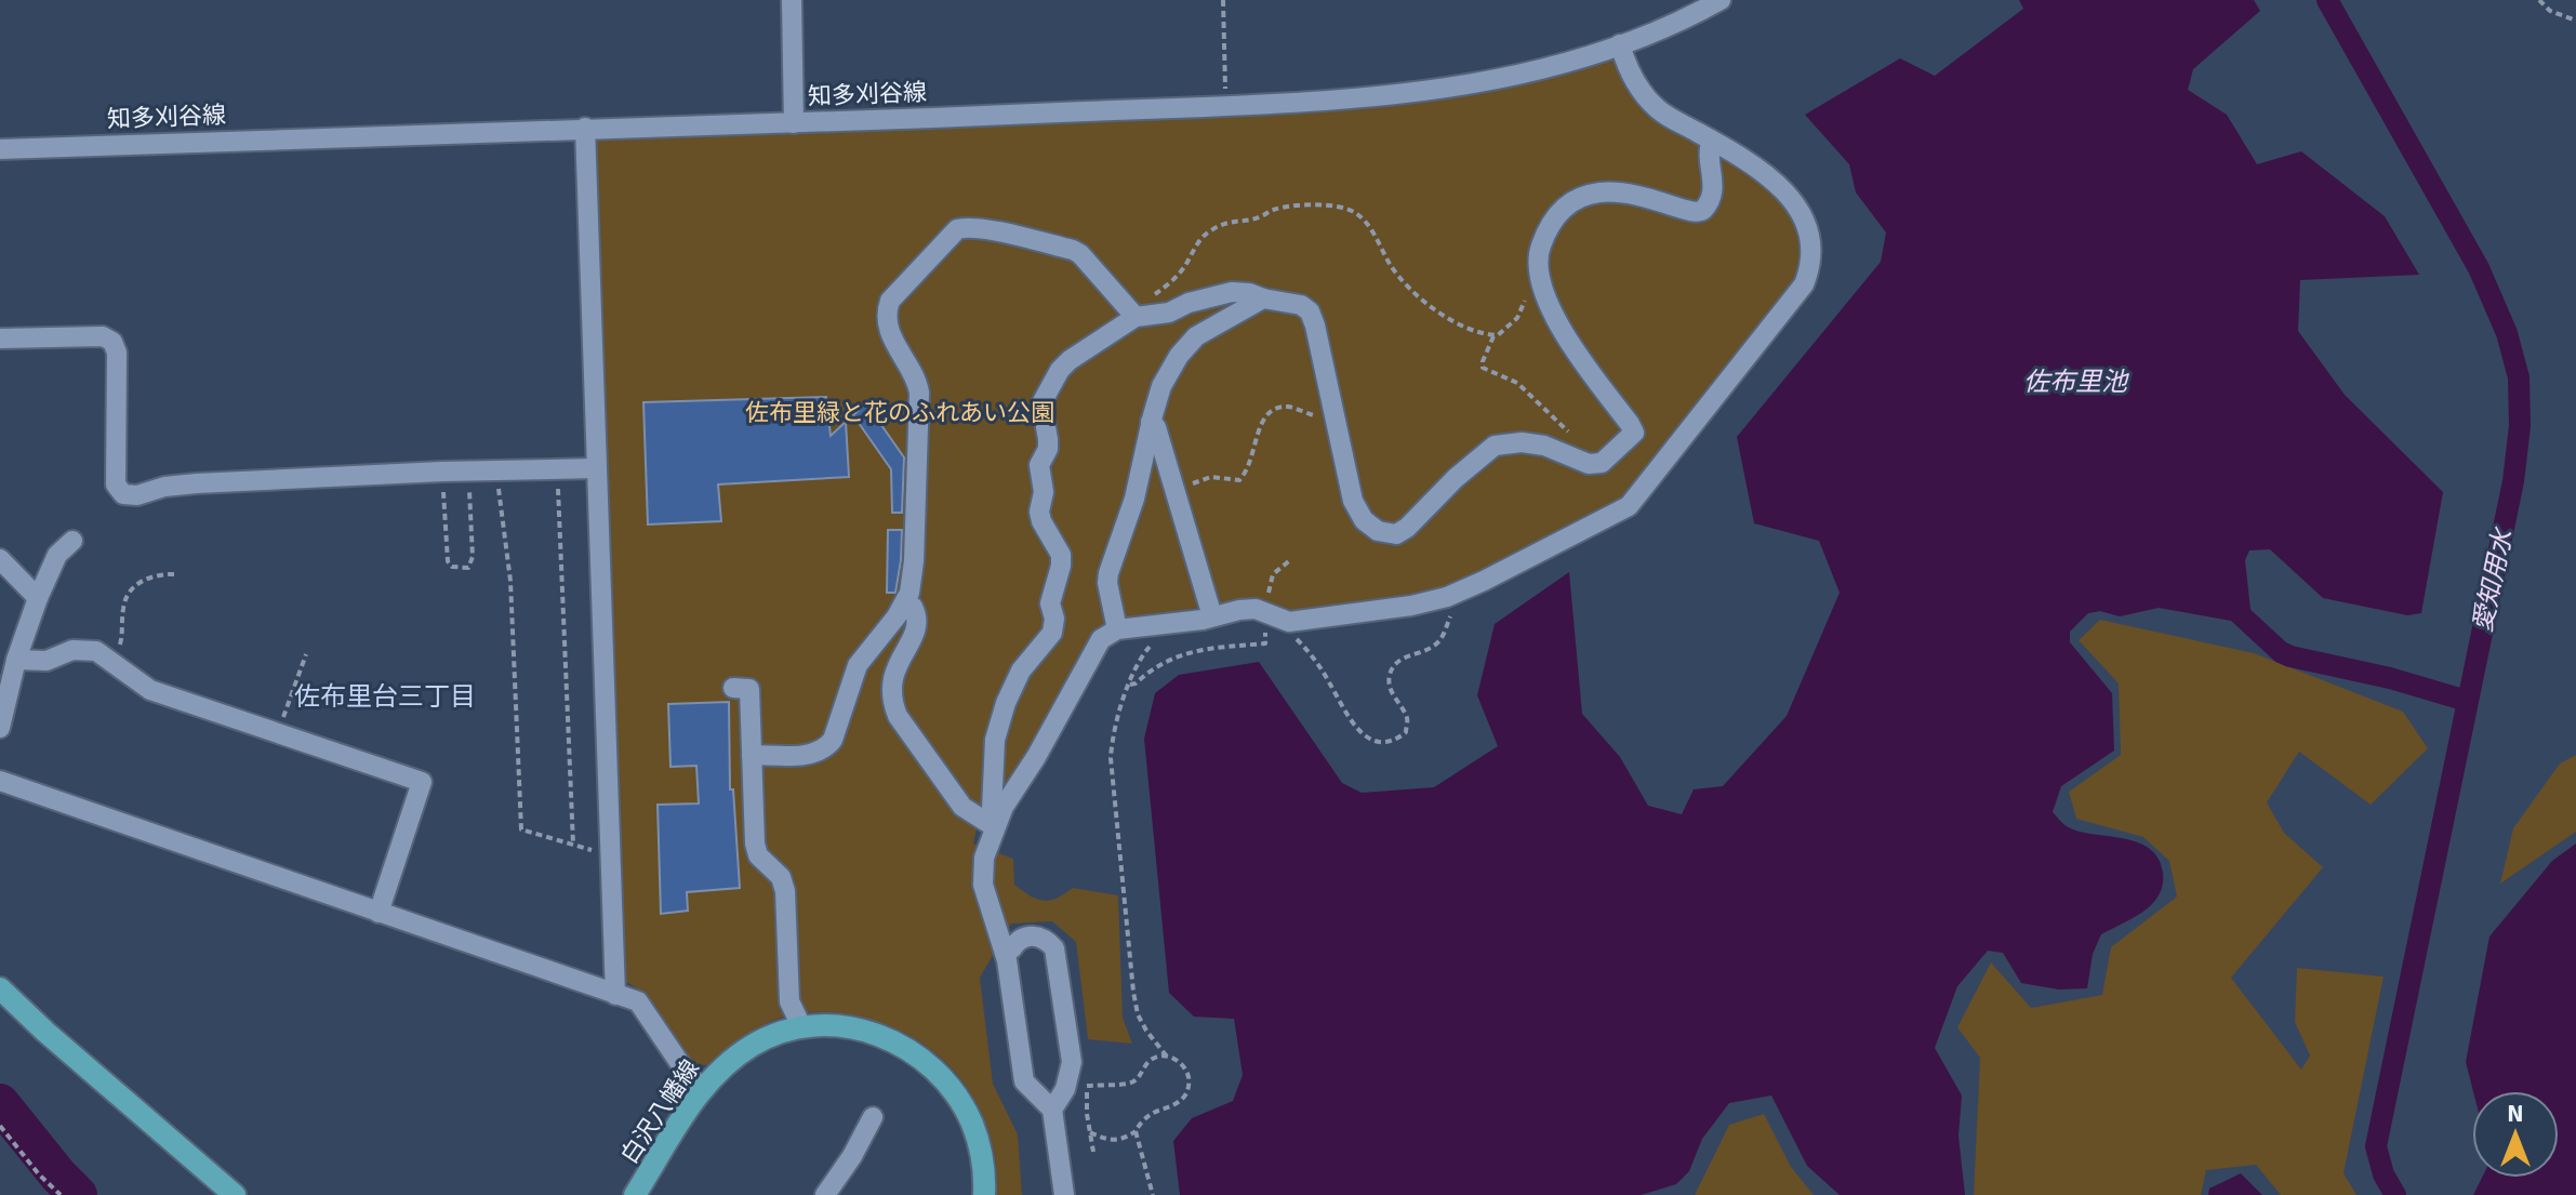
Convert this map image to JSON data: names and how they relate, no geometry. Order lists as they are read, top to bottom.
{
  "streets": {
    "main road": ["白沢八幡線"],
    "street": ["知多刈谷線"]
  },
  "districts": ["佐布里台三丁目"],
  "water": ["佐布里池", "愛知用水"],
  "parks": ["佐布里緑と花のふれあい公園"],
  "north": "top"
}
